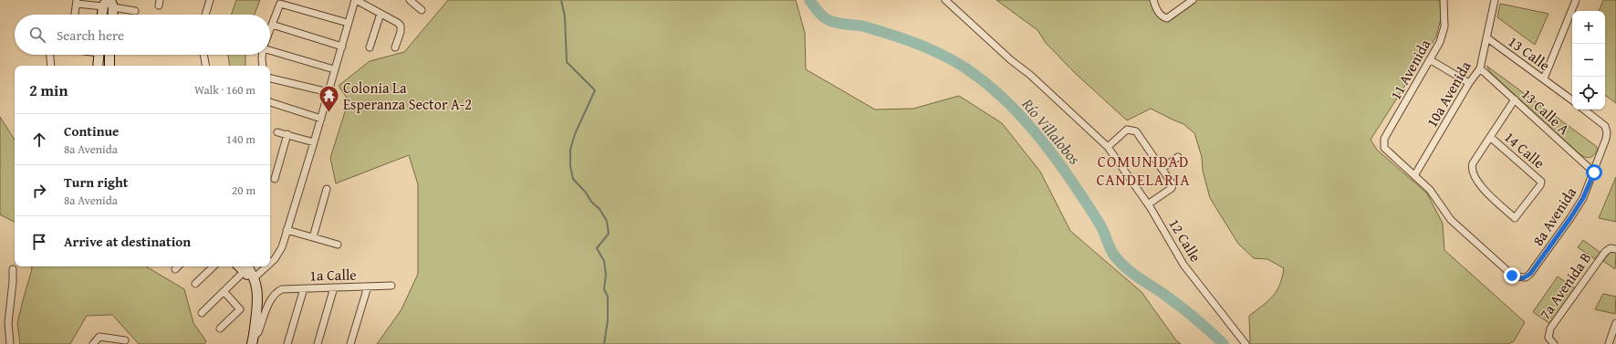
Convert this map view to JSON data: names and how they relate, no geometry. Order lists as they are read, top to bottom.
{
  "streets": {
    "street": [
      "13 Calle",
      "11 Avenida",
      "10a Avenida",
      "13 Calle A",
      "14 Calle",
      "8a Avenida",
      "12 Calle",
      "1a Calle",
      "7a Avenida B"
    ]
  },
  "crossings": [
    ["13 Calle", "10a Avenida"],
    ["11 Avenida", "10a Avenida"],
    ["11 Avenida", "8a Avenida"],
    ["10a Avenida", "13 Calle A"],
    ["10a Avenida", "8a Avenida"],
    ["13 Calle A", "8a Avenida"]
  ],
  "districts": ["COMUNIDAD CANDELARIA"],
  "water": ["Río Villalobos"],
  "places": {
    "temple": ["Colonia La Esperanza Sector A-2"]
  },
  "page": {
    "map_buttons": ["+", "−"],
    "search": "Search here",
    "heading": ["2 min", "Walk · 160 m"],
    "list": [
      ["Continue", "8a Avenida", "140 m"],
      ["Turn right", "8a Avenida", "20 m"],
      "Arrive at destination"
    ]
  }
}
